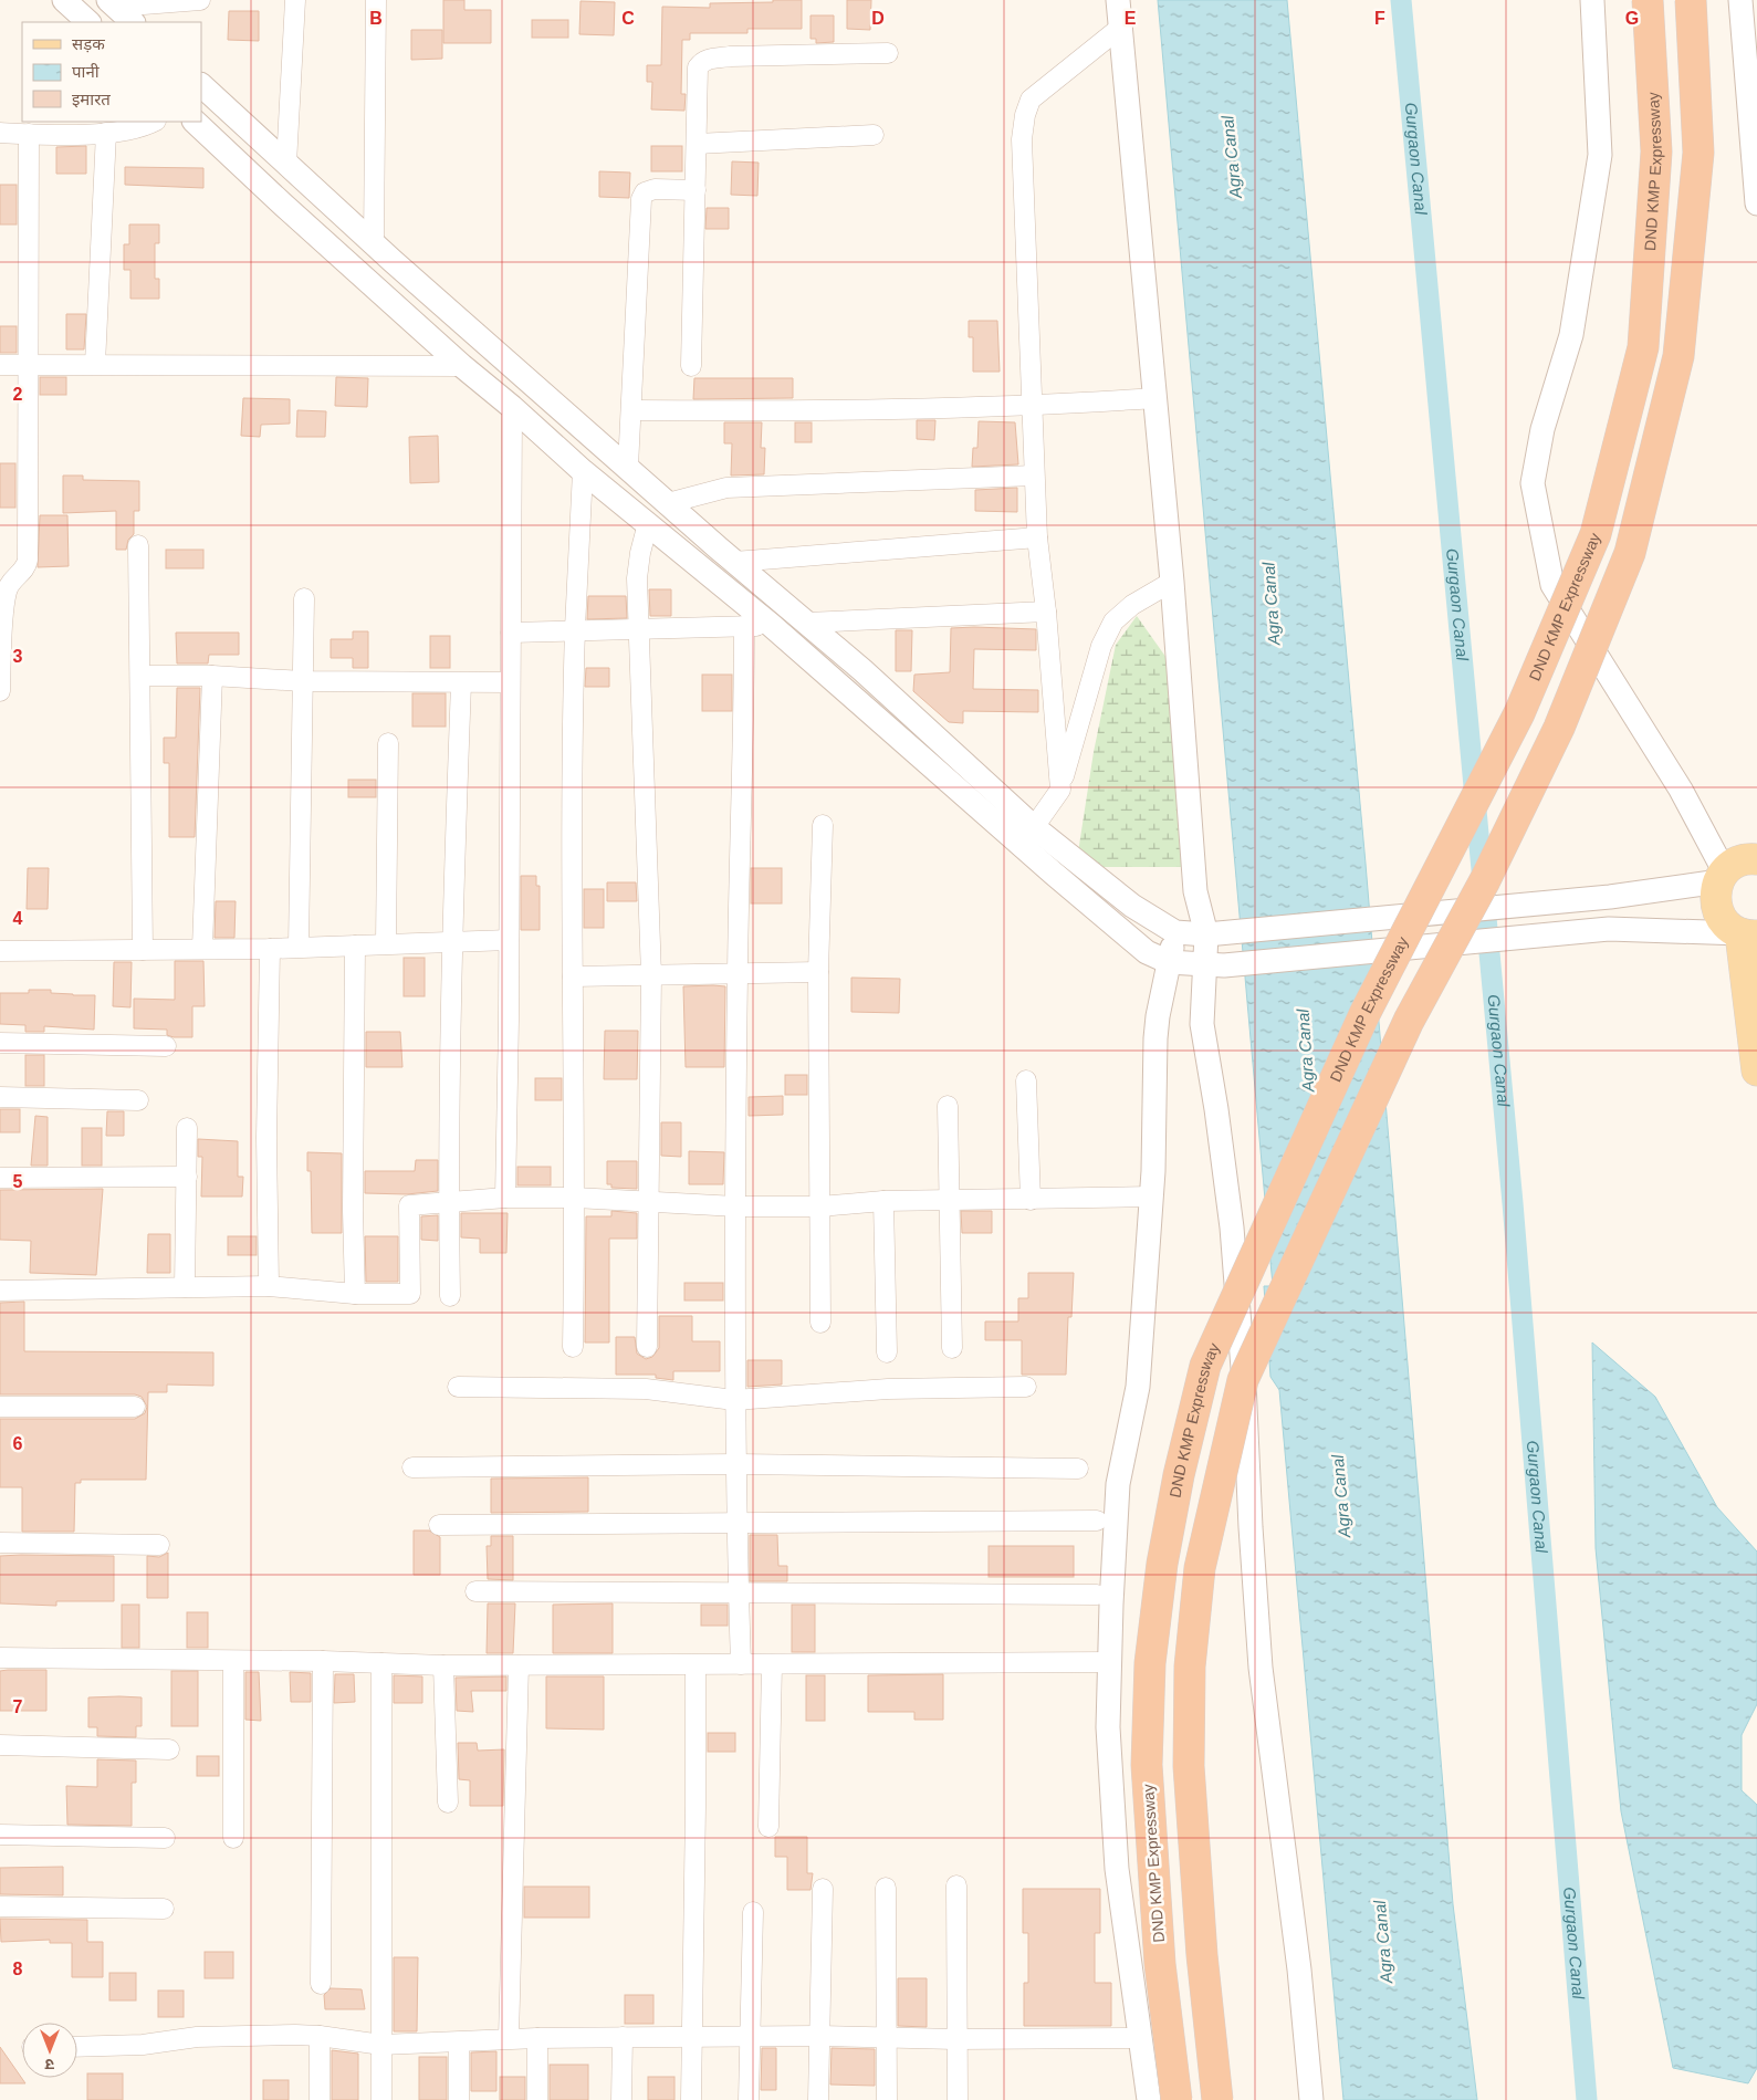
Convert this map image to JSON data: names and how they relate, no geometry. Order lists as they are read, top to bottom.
{
  "streets": {
    "highway": ["DND KMP Expressway"]
  },
  "water": ["Agra Canal", "Gurgaon Canal"],
  "legend": ["सड़क", "पानी", "इमारत"],
  "north": "bottom",
  "grid": {
    "columns": [
      "B",
      "C",
      "D",
      "E",
      "F",
      "G"
    ],
    "rows": [
      "2",
      "3",
      "4",
      "5",
      "6",
      "7",
      "8"
    ]
  }
}
